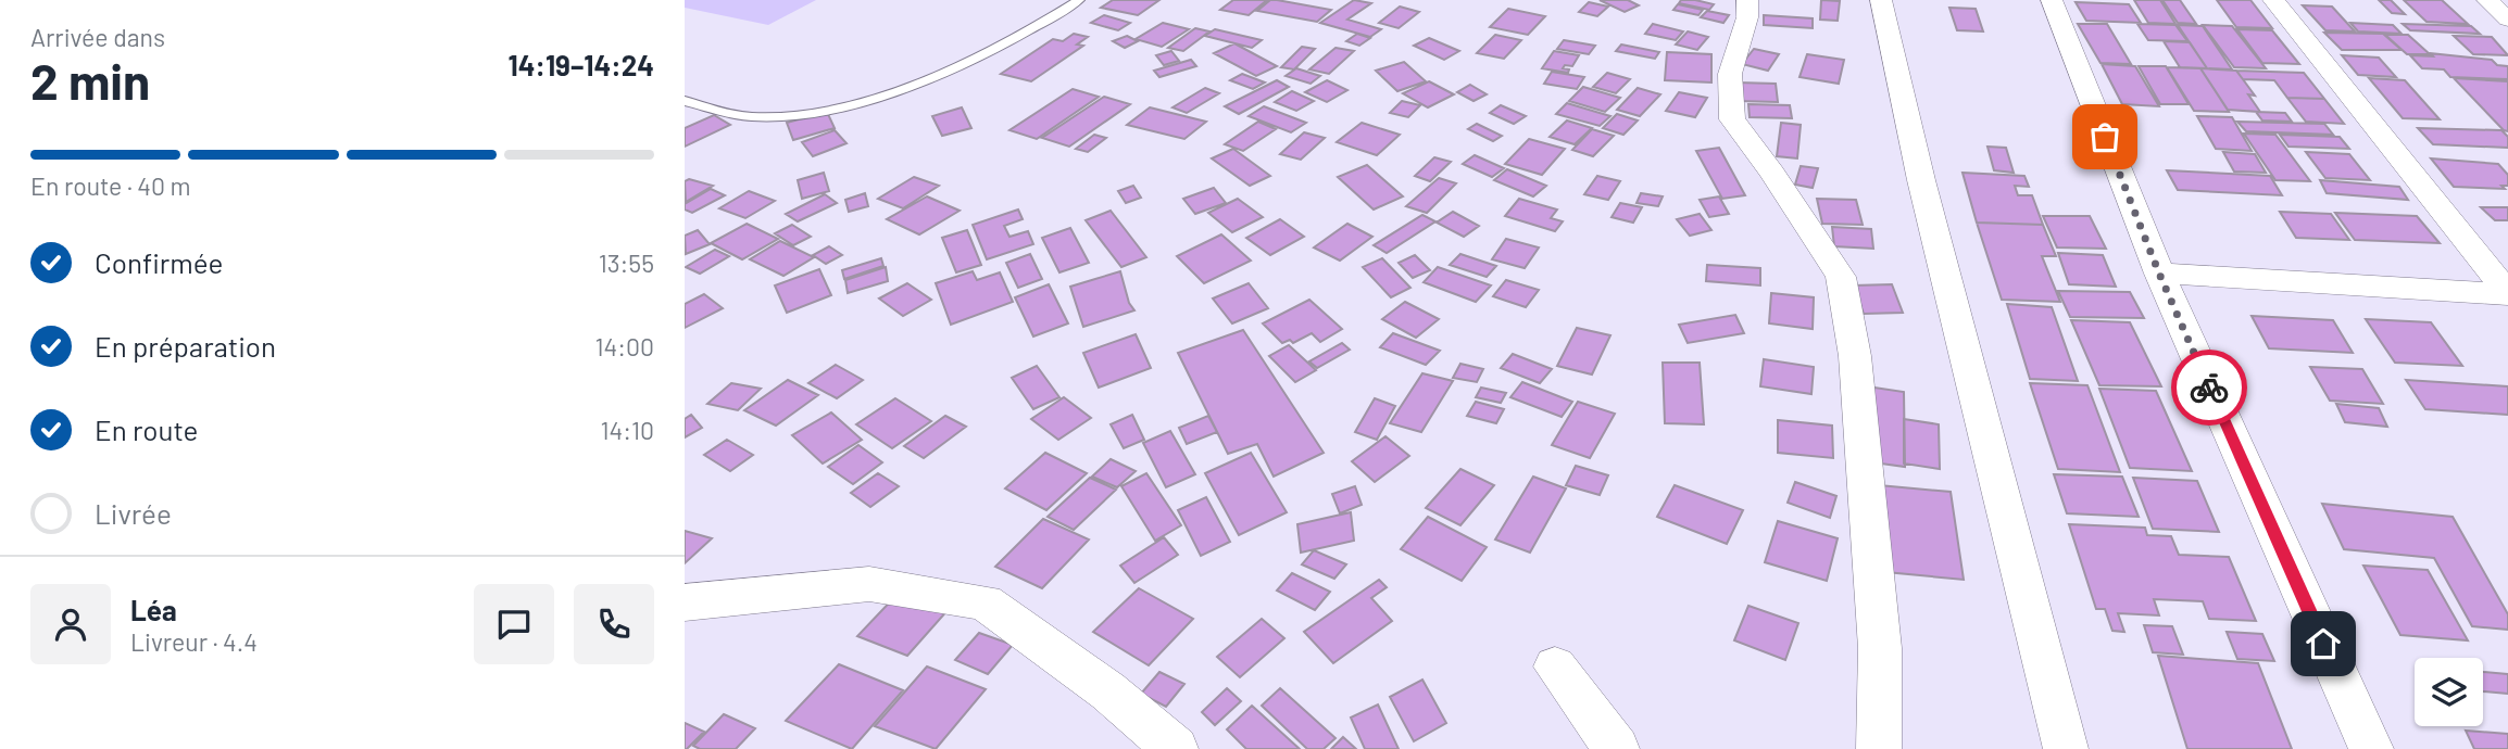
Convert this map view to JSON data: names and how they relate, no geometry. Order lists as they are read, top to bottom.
{
  "page": {
    "heading": ["2 min", "Arrivée dans", "14:19–14:24"],
    "panel": ["Léa", "Livreur · 4.4"],
    "bar": "En route · 40 m",
    "list": [
      ["Confirmée", "13:55"],
      ["En préparation", "14:00"],
      ["En route", "14:10"],
      "Livrée"
    ]
  }
}
